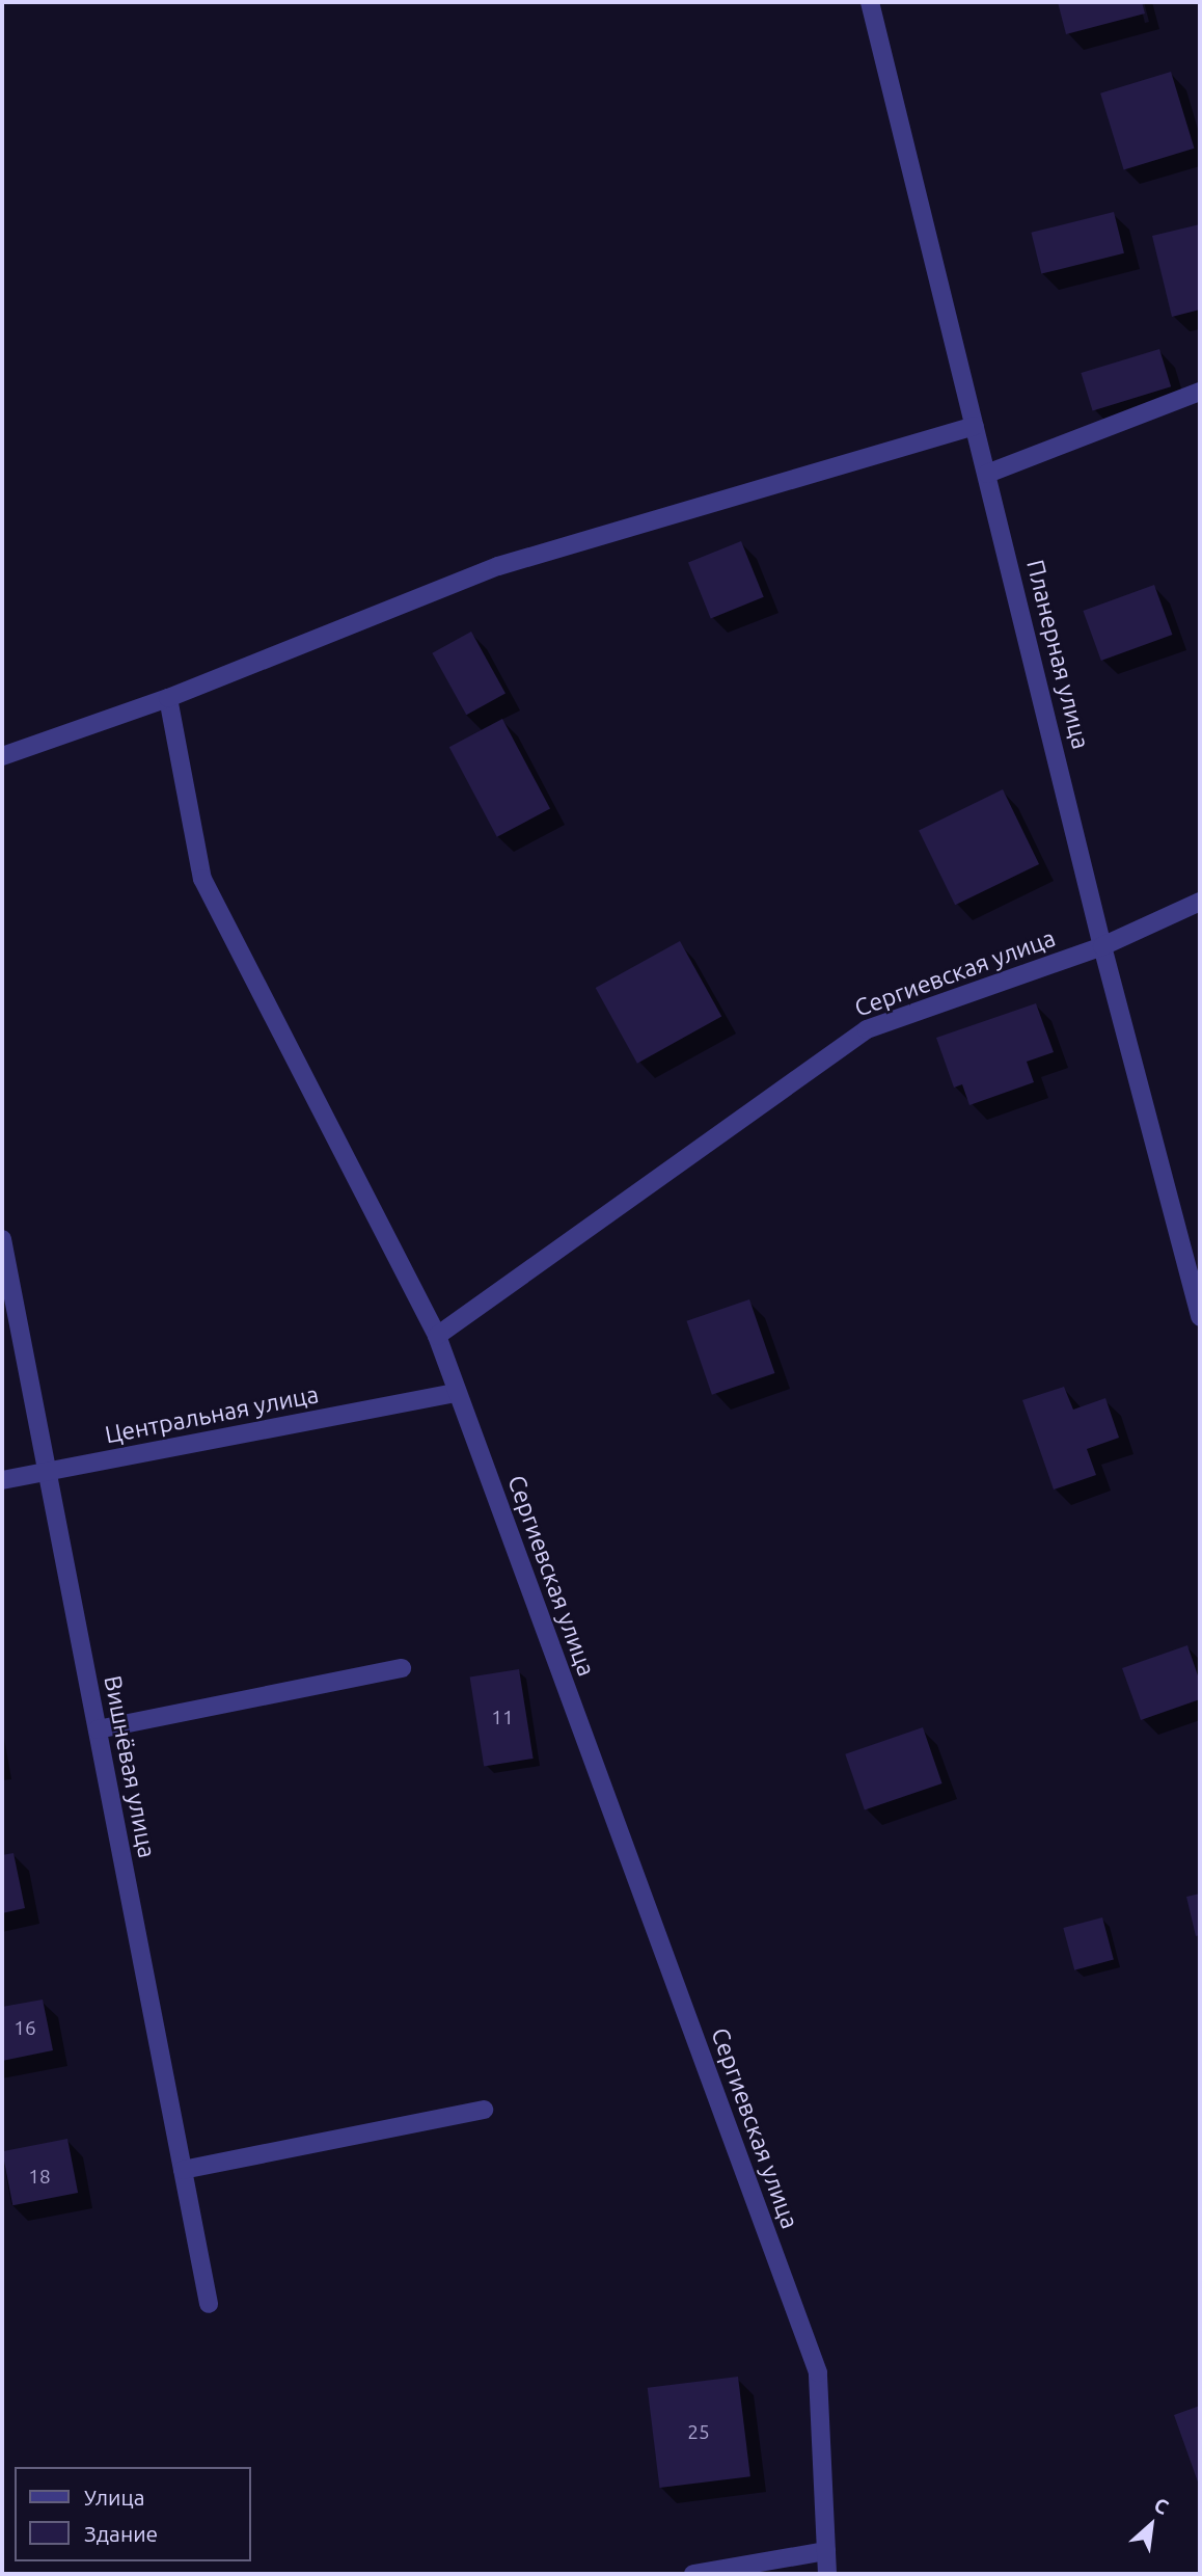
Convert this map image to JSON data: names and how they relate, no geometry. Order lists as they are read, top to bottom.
{
  "streets": {
    "street": [
      "Планерная улица",
      "Сергиевская улица",
      "Центральная улица",
      "Вишнёвая улица"
    ]
  },
  "crossings": [
    ["Планерная улица", "Сергиевская улица"],
    ["Сергиевская улица", "Центральная улица"],
    ["Центральная улица", "Вишнёвая улица"]
  ],
  "house_numbers": [
    "11",
    "16",
    "18",
    "25"
  ],
  "legend": ["Улица", "Здание"],
  "north": "top right"
}
